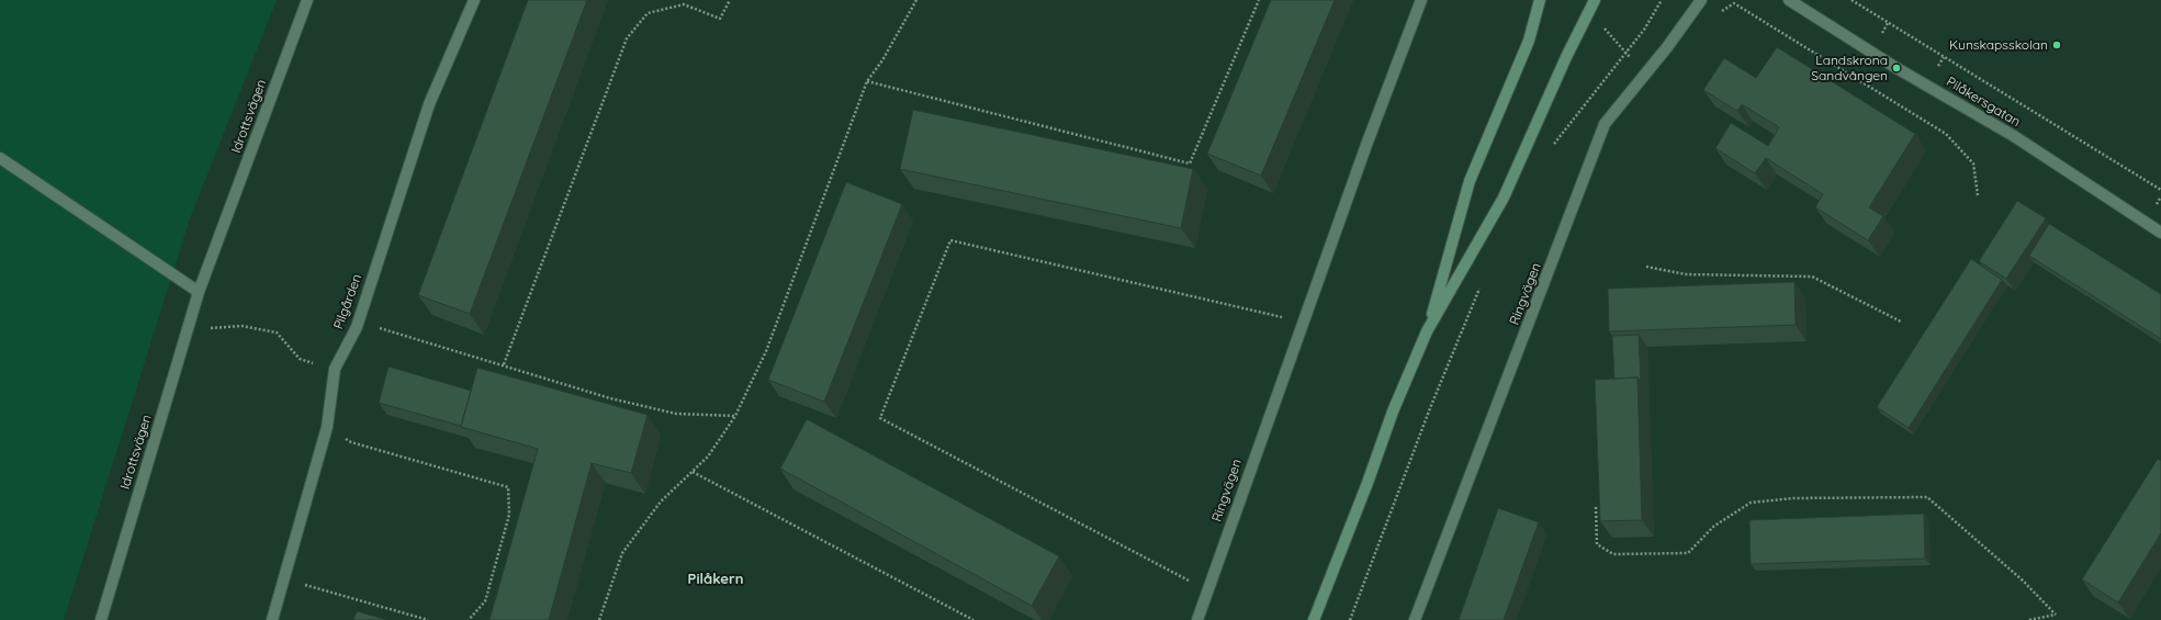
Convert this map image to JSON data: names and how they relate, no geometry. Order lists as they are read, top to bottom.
{
  "streets": {
    "street": [
      "Pilåkersgatan",
      "Idrottsvägen",
      "Ringvägen",
      "Pilgården"
    ]
  },
  "districts": ["Pilåkern"],
  "places": ["Kunskapsskolan", "Landskrona Sandvången"]
}
